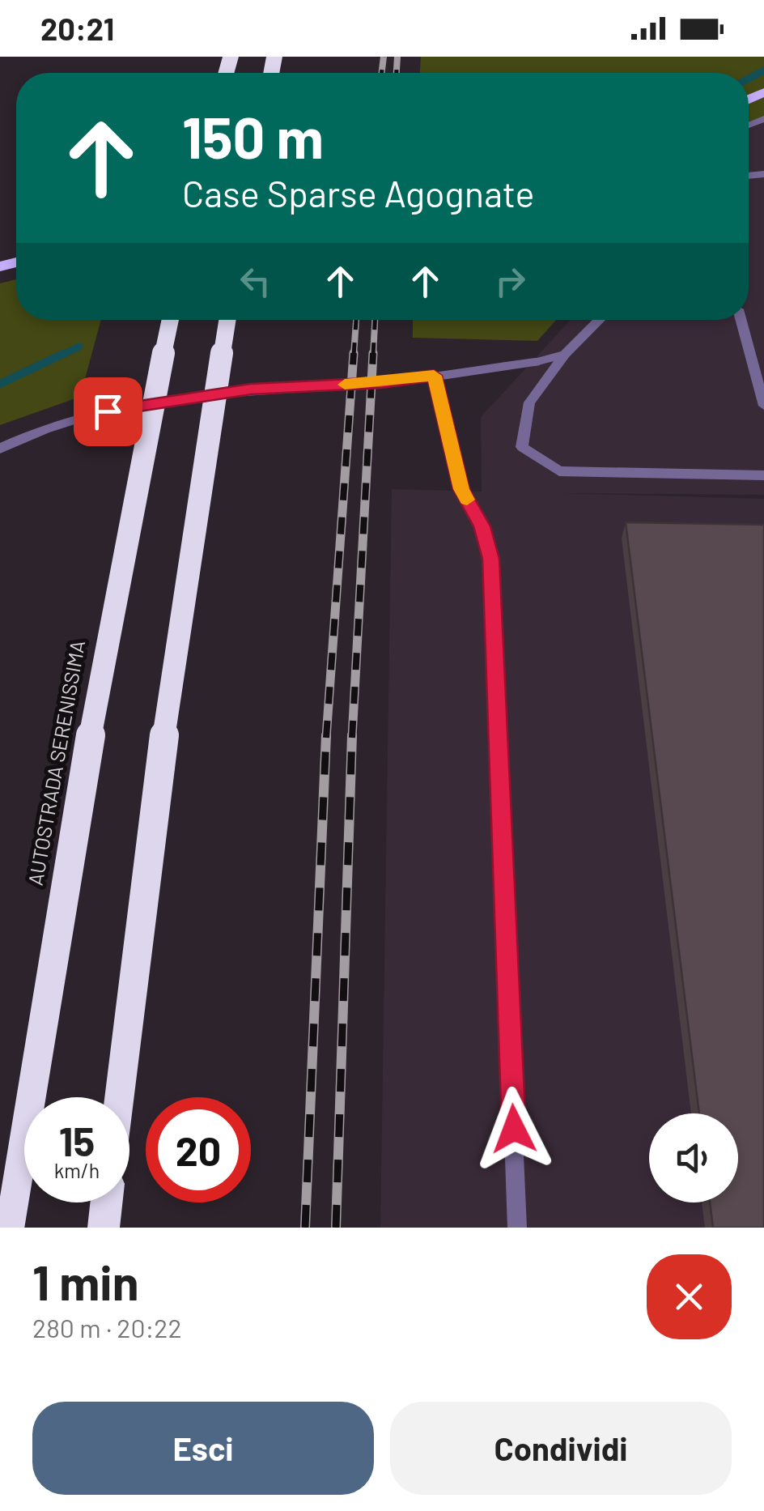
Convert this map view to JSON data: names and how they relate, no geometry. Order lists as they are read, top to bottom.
{
  "streets": {
    "highway": ["AUTOSTRADA SERENISSIMA"]
  },
  "page": {
    "status": "20:21",
    "turn": ["150 m", "Case Sparse Agognate"],
    "speed": "15 km/h",
    "limit": "20",
    "heading": ["1 min", "280 m · 20:22"],
    "buttons": ["Esci", "Condividi"]
  }
}
